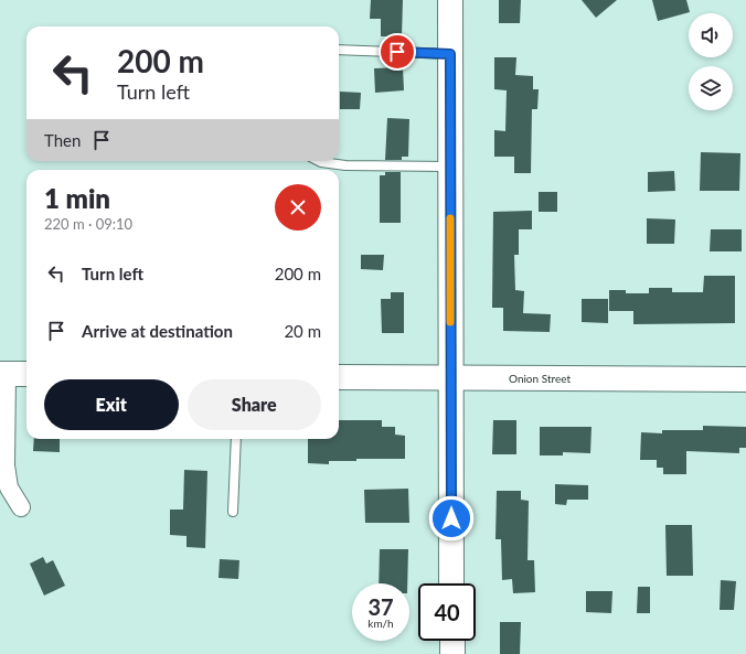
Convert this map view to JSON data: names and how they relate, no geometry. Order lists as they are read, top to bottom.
{
  "streets": {
    "street": ["Onion Street"]
  },
  "page": {
    "turn": ["200 m", "Turn left"],
    "then": "Then",
    "heading": ["1 min", "220 m · 09:10"],
    "list": [
      {
        "name": "Turn left",
        "value": "200 m"
      },
      {
        "name": "Arrive at destination",
        "value": "20 m"
      }
    ],
    "buttons": ["Exit", "Share"],
    "speed": "37 km/h",
    "limit": "40"
  }
}
